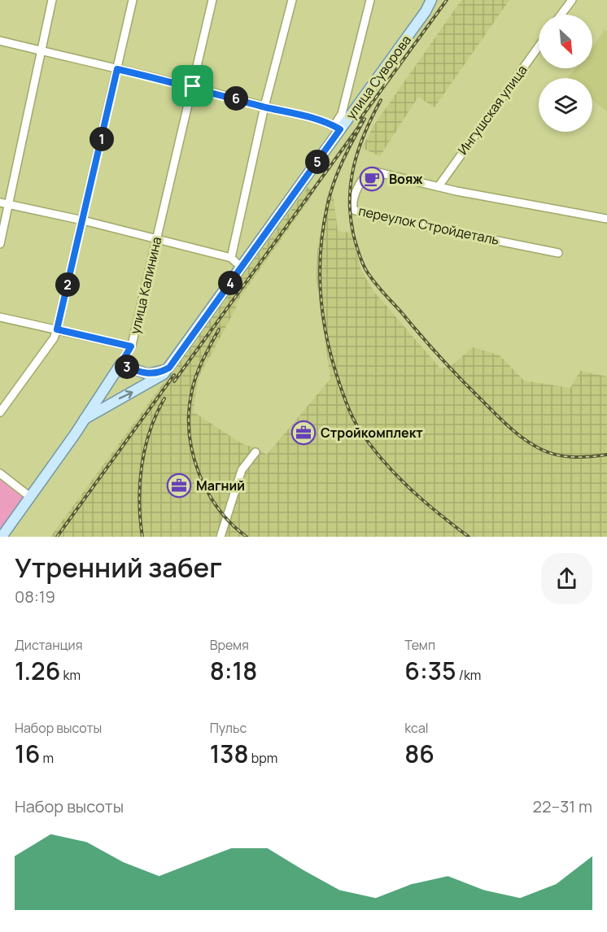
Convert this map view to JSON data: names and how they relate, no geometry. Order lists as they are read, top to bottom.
{
  "streets": {
    "main road": ["улица Суворова", "улица Калинина"],
    "street": ["Ингушская улица", "переулок Стройдеталь"]
  },
  "crossings": [
    ["улица Суворова", "улица Калинина"],
    ["Ингушская улица", "переулок Стройдеталь"]
  ],
  "places": {
    "cafe": ["Вояж"],
    "office": ["Стройкомплект", "Магний"]
  },
  "north": "bottom right",
  "page": {
    "pins": [
      "6",
      "1",
      "5",
      "4",
      "2",
      "3"
    ],
    "heading": ["Утренний забег", "08:19"],
    "stats": [
      ["Дистанция", "1.26 km"],
      ["Время", "8:18"],
      ["Темп", "6:35 /km"],
      ["Набор высоты", "16 m"],
      ["Пульс", "138 bpm"],
      ["kcal", "86"]
    ],
    "chart": ["Набор высоты", "22–31 m"]
  }
}
